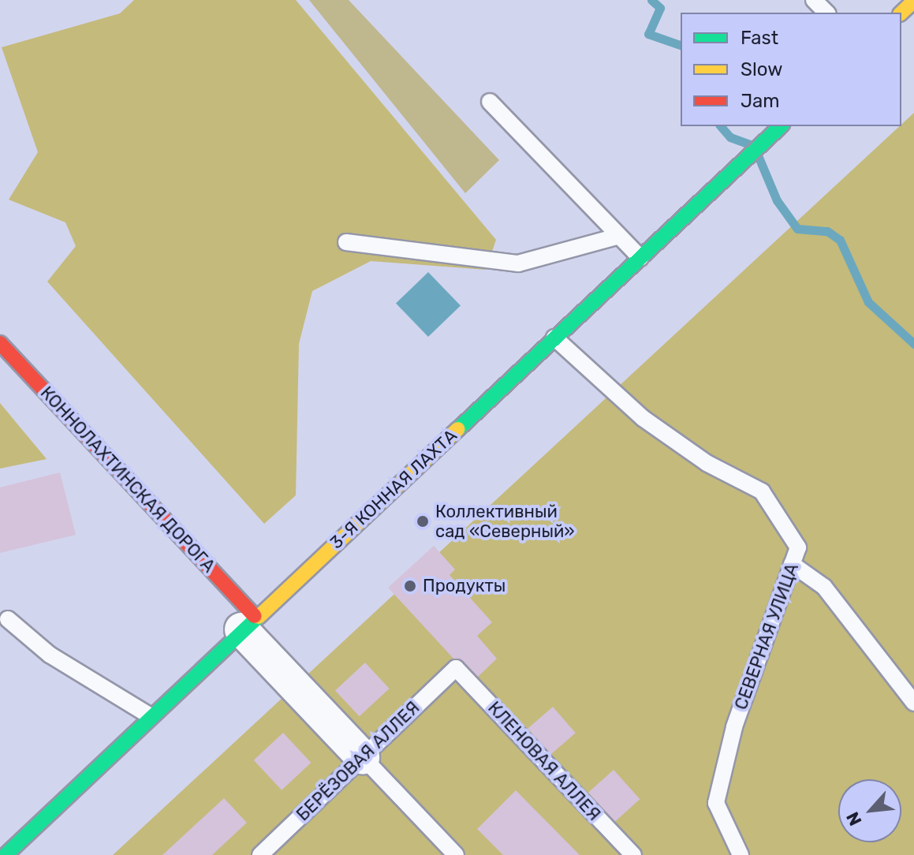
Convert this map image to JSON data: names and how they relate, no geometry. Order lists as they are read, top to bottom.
{
  "streets": {
    "main road": ["КОННОЛАХТИНСКАЯ ДОРОГА", "3-Я КОННАЯ ЛАХТА"],
    "lane": ["СЕВЕРНАЯ УЛИЦА", "БЕРЁЗОВАЯ АЛЛЕЯ", "КЛЕНОВАЯ АЛЛЕЯ"]
  },
  "crossings": [
    ["КОННОЛАХТИНСКАЯ ДОРОГА", "3-Я КОННАЯ ЛАХТА"],
    ["3-Я КОННАЯ ЛАХТА", "СЕВЕРНАЯ УЛИЦА"],
    ["БЕРЁЗОВАЯ АЛЛЕЯ", "КЛЕНОВАЯ АЛЛЕЯ"]
  ],
  "places": ["Коллективный сад «Северный»", "Продукты"],
  "legend": ["Fast", "Slow", "Jam"],
  "north": "bottom left"
}
